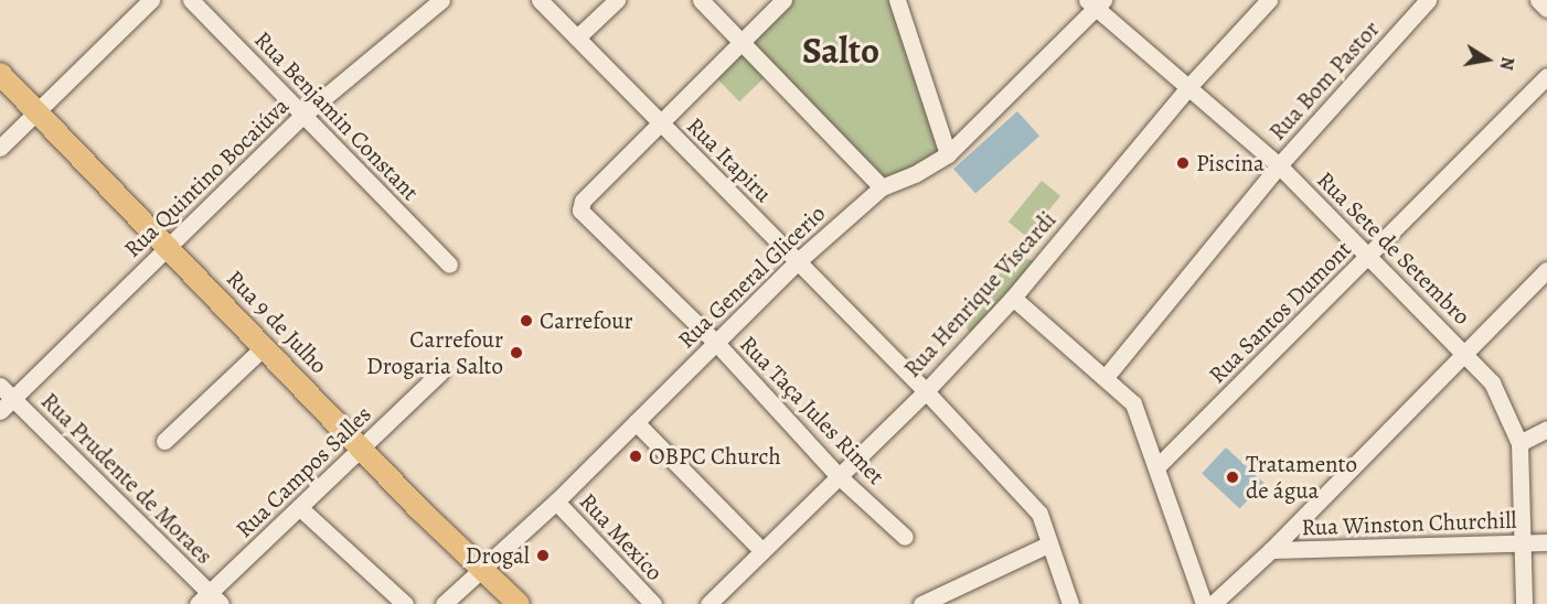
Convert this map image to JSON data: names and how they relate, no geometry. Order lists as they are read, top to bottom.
{
  "streets": {
    "main road": ["Rua 9 de Julho"],
    "street": [
      "Rua Bom Pastor",
      "Rua Benjamin Constant",
      "Rua Itapiru",
      "Rua Quintino Bocaiúva",
      "Rua Sete de Setembro",
      "Rua General Glicerio",
      "Rua Henrique Viscardi",
      "Rua Santos Dumont",
      "Rua Taça Jules Rimet",
      "Rua Campos Salles",
      "Rua Prudente de Moraes",
      "Rua Winston Churchill",
      "Rua Mexico"
    ]
  },
  "crossings": [
    ["Rua Bom Pastor", "Rua Sete de Setembro"],
    ["Rua Benjamin Constant", "Rua Quintino Bocaiúva"],
    ["Rua Itapiru", "Rua General Glicerio"],
    ["Rua Itapiru", "Rua Henrique Viscardi"],
    ["Rua Itapiru", "Rua Taça Jules Rimet"],
    ["Rua Quintino Bocaiúva", "Rua 9 de Julho"],
    ["Rua Quintino Bocaiúva", "Rua Prudente de Moraes"],
    ["Rua Sete de Setembro", "Rua General Glicerio"],
    ["Rua Sete de Setembro", "Rua Henrique Viscardi"],
    ["Rua Sete de Setembro", "Rua Santos Dumont"],
    ["Rua Sete de Setembro", "Rua Winston Churchill"],
    ["Rua General Glicerio", "Rua 9 de Julho"],
    ["Rua General Glicerio", "Rua Taça Jules Rimet"],
    ["Rua General Glicerio", "Rua Mexico"],
    ["Rua Henrique Viscardi", "Rua Taça Jules Rimet"],
    ["Rua 9 de Julho", "Rua Campos Salles"],
    ["Rua Campos Salles", "Rua Prudente de Moraes"]
  ],
  "districts": ["Salto"],
  "places": [
    "Piscina",
    "Carrefour",
    "Carrefour Drogaria Salto",
    "OBPC Church",
    "Tratamento de água",
    "Drogal"
  ],
  "north": "right"
}
